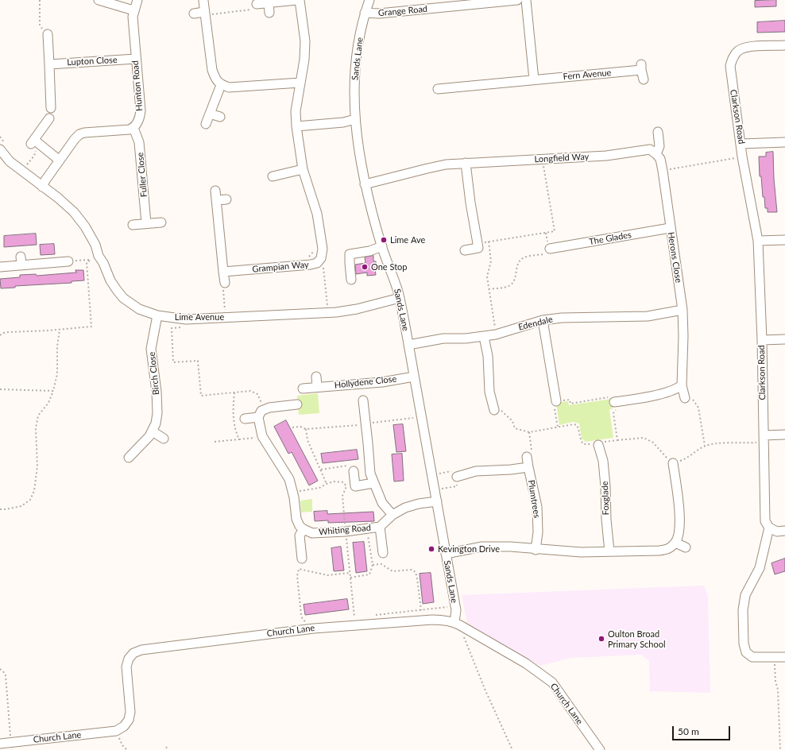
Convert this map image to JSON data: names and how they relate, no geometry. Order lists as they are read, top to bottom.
{
  "streets": {
    "street": [
      "Grange Road",
      "Sands Lane",
      "Lupton Close",
      "Fern Avenue",
      "Hunton Road",
      "Clarkson Road",
      "Longfield Way",
      "Fuller Close",
      "The Glades",
      "Herons Close",
      "Grampian Way",
      "Lime Avenue",
      "Edendale",
      "Birch Close",
      "Hollydene Close",
      "Foxglade",
      "Plumtrees",
      "Whiting Road",
      "Church Lane"
    ]
  },
  "crossings": [
    ["Grange Road", "Sands Lane"],
    ["Sands Lane", "Longfield Way"],
    ["Sands Lane", "Lime Avenue"],
    ["Sands Lane", "Edendale"],
    ["Sands Lane", "Hollydene Close"],
    ["Sands Lane", "Whiting Road"],
    ["Sands Lane", "Church Lane"],
    ["Lupton Close", "Hunton Road"],
    ["Hunton Road", "Fuller Close"],
    ["Longfield Way", "Herons Close"],
    ["The Glades", "Herons Close"],
    ["Herons Close", "Edendale"],
    ["Lime Avenue", "Birch Close"]
  ],
  "places": [
    "Lime Ave",
    "One Stop",
    "Kevington Drive",
    "Oulton Broad Primary School"
  ],
  "scale_bar": "50 m"
}
